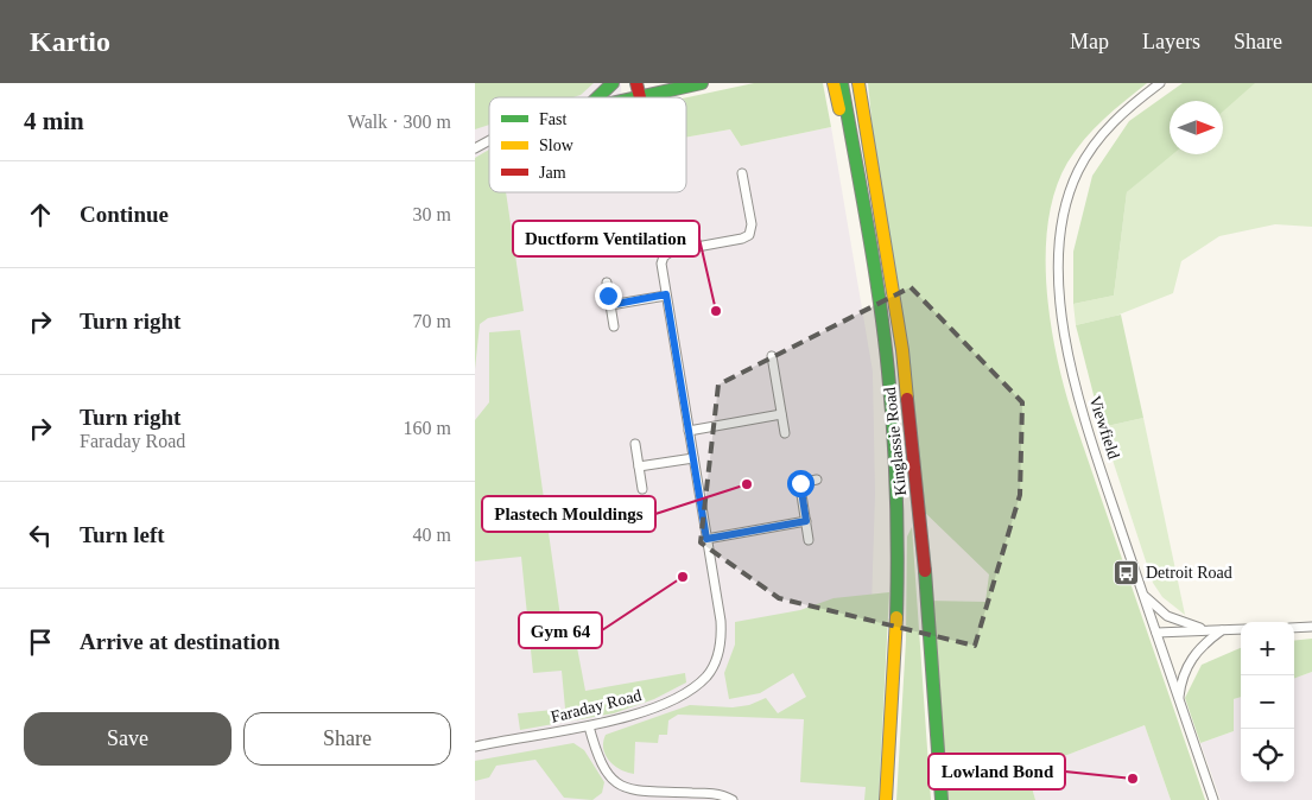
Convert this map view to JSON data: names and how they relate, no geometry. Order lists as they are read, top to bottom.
{
  "streets": {
    "main road": ["Kinglassie Road"],
    "street": ["Viewfield", "Faraday Road"]
  },
  "places": {
    "other": [
      "Ductform Ventilation",
      "Plastech Mouldings",
      "Gym 64",
      "Lowland Bond"
    ],
    "bus stop": ["Detroit Road"]
  },
  "legend": ["Fast", "Slow", "Jam"],
  "north": "right",
  "page": {
    "header": "Kartio",
    "nav": ["Map", "Layers", "Share"],
    "heading": ["4 min", "Walk · 300 m"],
    "list": [
      ["Continue", "30 m"],
      ["Turn right", "70 m"],
      ["Turn right", "Faraday Road", "160 m"],
      ["Turn left", "40 m"],
      "Arrive at destination"
    ],
    "map_buttons": ["+", "−"],
    "buttons": ["Save", "Share"]
  }
}
